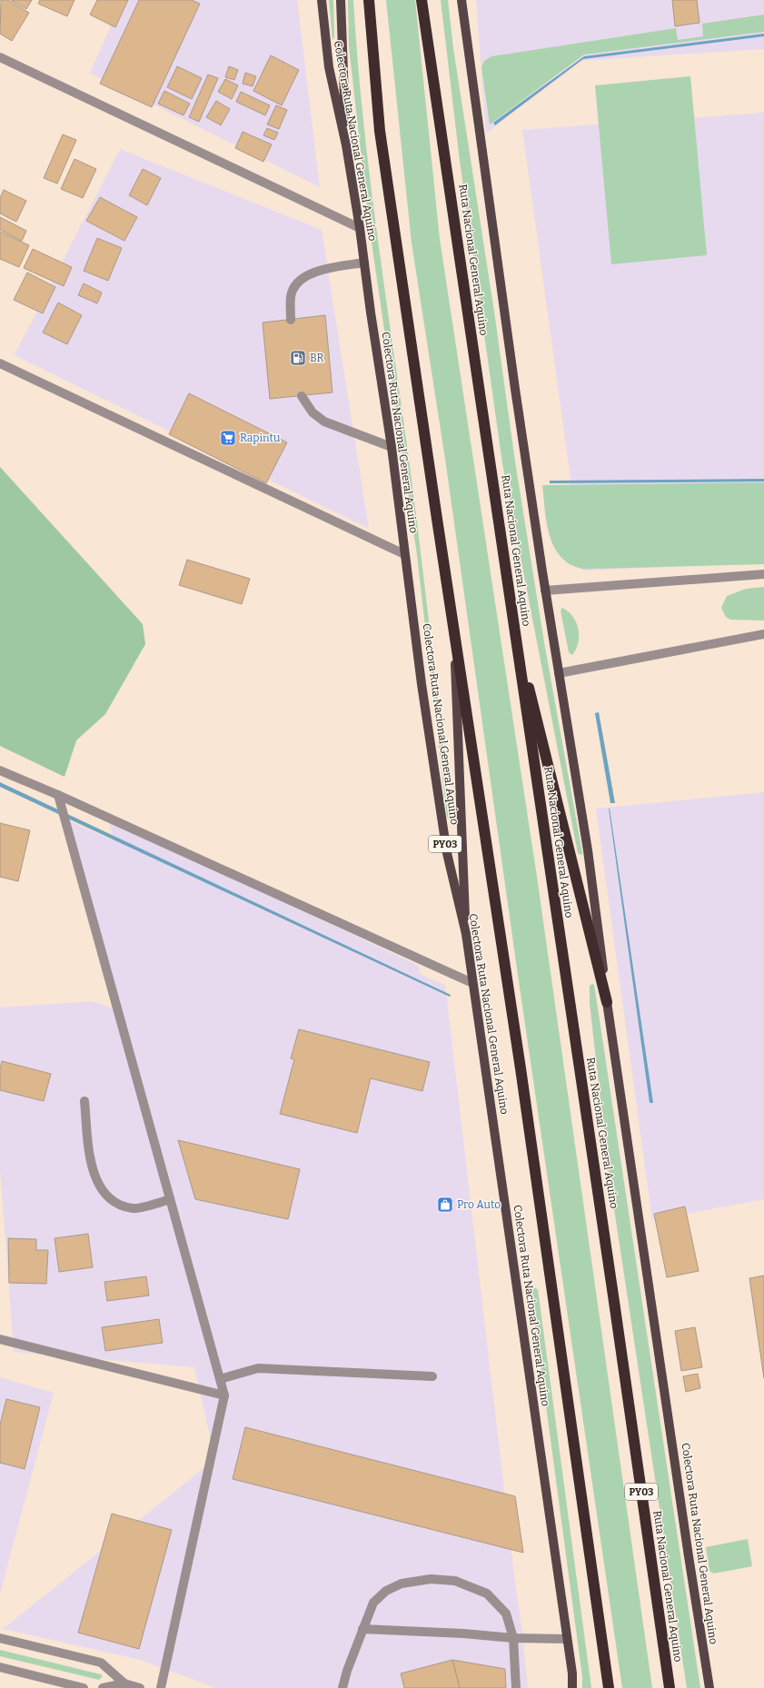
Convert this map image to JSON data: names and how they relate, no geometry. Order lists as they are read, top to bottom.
{
  "streets": {
    "highway": ["Ruta Nacional General Aquino", "PY03"],
    "main road": ["Colectora Ruta Nacional General Aquino"]
  },
  "places": {
    "fuel station": ["BR"],
    "supermarket": ["Rapintu"],
    "shop": ["Pro Auto"]
  }
}
